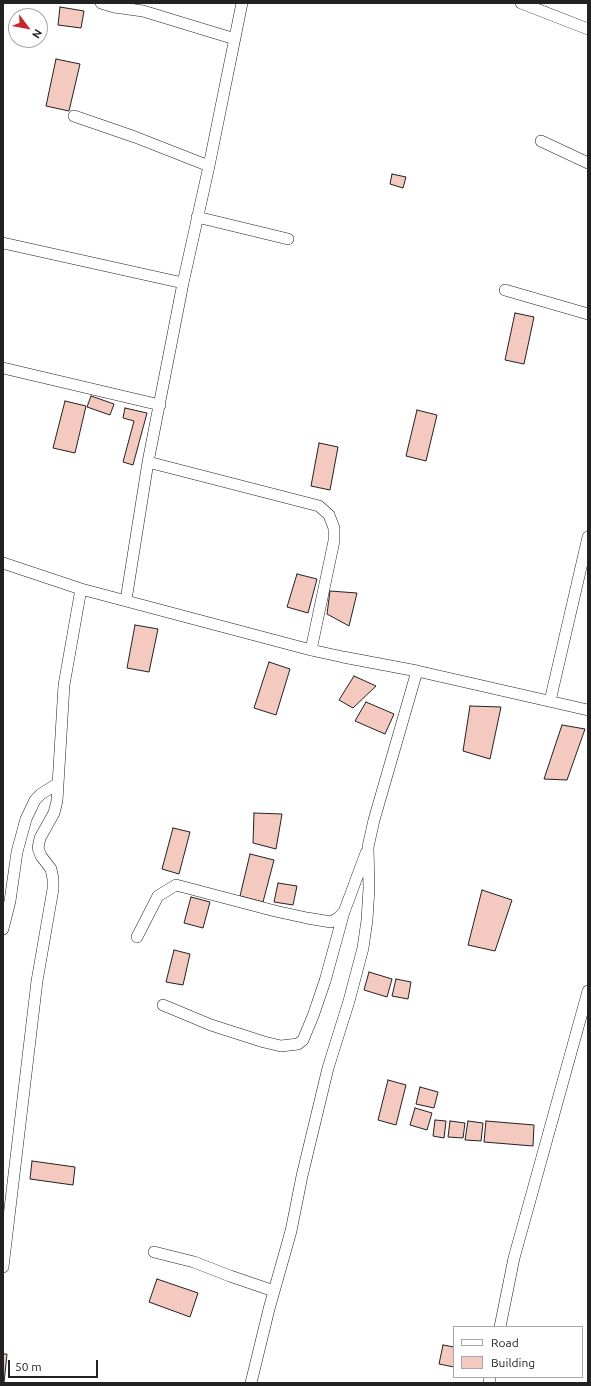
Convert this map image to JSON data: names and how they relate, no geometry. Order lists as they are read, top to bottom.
{
  "legend": ["Road", "Building"],
  "scale_bar": "50 m",
  "north": "bottom right"
}
